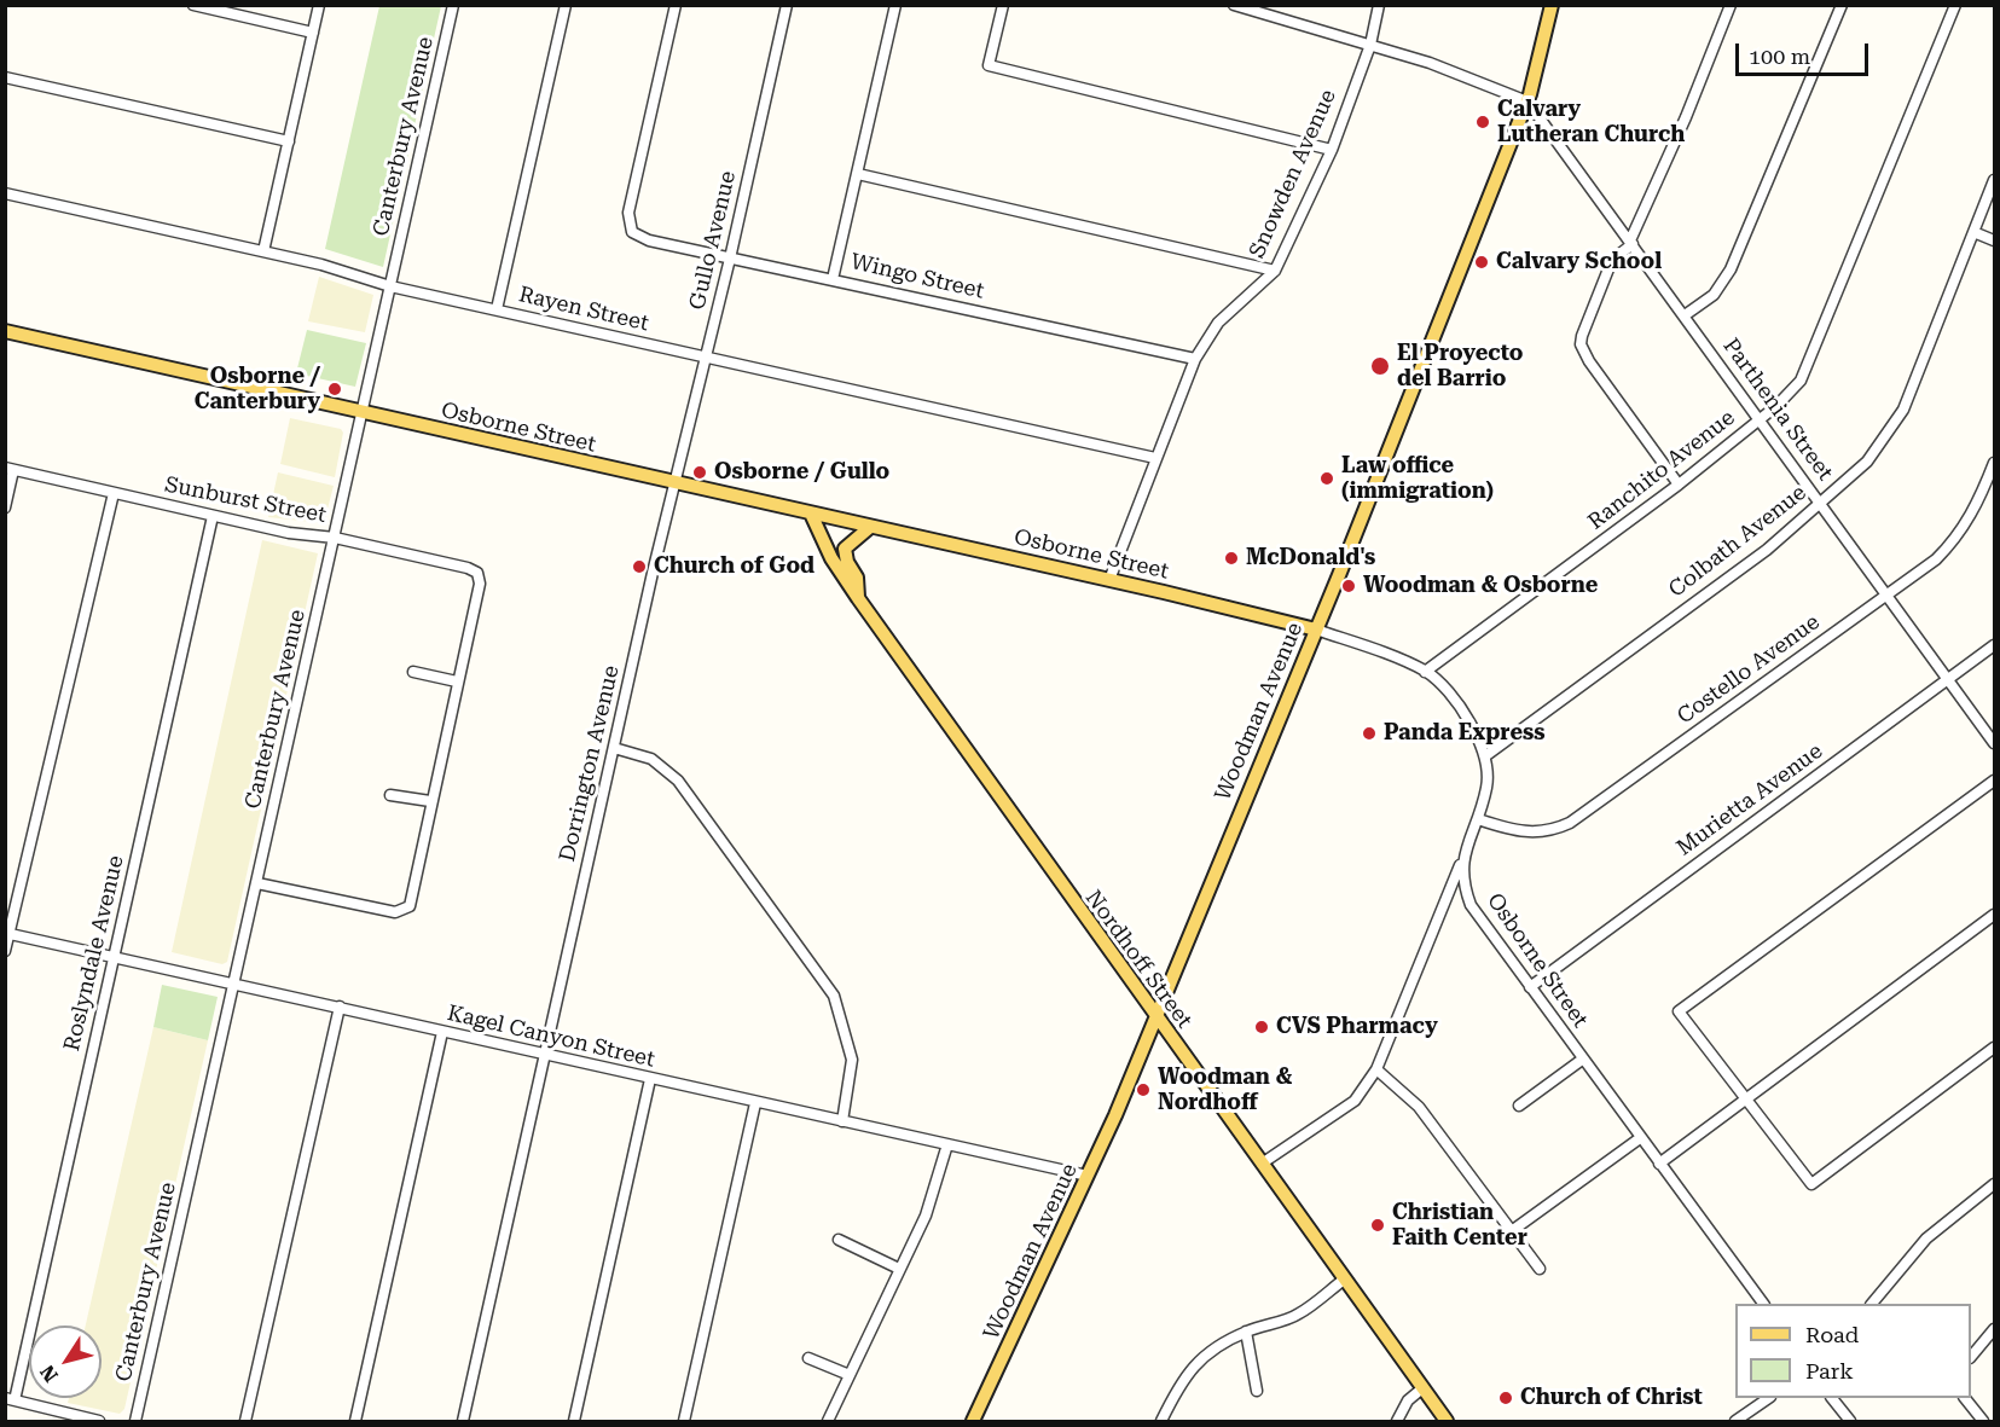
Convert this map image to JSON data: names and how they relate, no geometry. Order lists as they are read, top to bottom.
{
  "streets": {
    "main road": ["Osborne Street", "Woodman Avenue", "Nordhoff Street"],
    "street": [
      "Canterbury Avenue",
      "Snowden Avenue",
      "Gullo Avenue",
      "Wingo Street",
      "Rayen Street",
      "Parthenia Street",
      "Ranchito Avenue",
      "Sunburst Street",
      "Colbath Avenue",
      "Costello Avenue",
      "Dorrington Avenue",
      "Murietta Avenue",
      "Roslyndale Avenue",
      "Kagel Canyon Street"
    ]
  },
  "crossings": [
    ["Canterbury Avenue", "Rayen Street"],
    ["Canterbury Avenue", "Osborne Street"],
    ["Canterbury Avenue", "Sunburst Street"],
    ["Canterbury Avenue", "Kagel Canyon Street"],
    ["Snowden Avenue", "Wingo Street"],
    ["Snowden Avenue", "Rayen Street"],
    ["Snowden Avenue", "Osborne Street"],
    ["Gullo Avenue", "Wingo Street"],
    ["Gullo Avenue", "Rayen Street"],
    ["Gullo Avenue", "Osborne Street"],
    ["Gullo Avenue", "Dorrington Avenue"],
    ["Parthenia Street", "Ranchito Avenue"],
    ["Parthenia Street", "Colbath Avenue"],
    ["Parthenia Street", "Costello Avenue"],
    ["Parthenia Street", "Woodman Avenue"],
    ["Parthenia Street", "Murietta Avenue"],
    ["Osborne Street", "Ranchito Avenue"],
    ["Osborne Street", "Colbath Avenue"],
    ["Osborne Street", "Costello Avenue"],
    ["Osborne Street", "Woodman Avenue"],
    ["Osborne Street", "Dorrington Avenue"],
    ["Osborne Street", "Murietta Avenue"],
    ["Osborne Street", "Nordhoff Street"],
    ["Sunburst Street", "Roslyndale Avenue"],
    ["Woodman Avenue", "Nordhoff Street"],
    ["Woodman Avenue", "Kagel Canyon Street"],
    ["Dorrington Avenue", "Kagel Canyon Street"],
    ["Roslyndale Avenue", "Kagel Canyon Street"]
  ],
  "places": [
    "Calvary Lutheran Church",
    "Calvary School",
    "El Proyecto del Barrio",
    "Osborne / Canterbury",
    "Osborne / Gullo",
    "Law office (immigration)",
    "McDonald's",
    "Church of God",
    "Woodman & Osborne",
    "Panda Express",
    "CVS Pharmacy",
    "Woodman & Nordhoff",
    "Christian Faith Center",
    "Church of Christ"
  ],
  "legend": ["Road", "Park"],
  "scale_bar": "100 m",
  "north": "bottom left"
}
